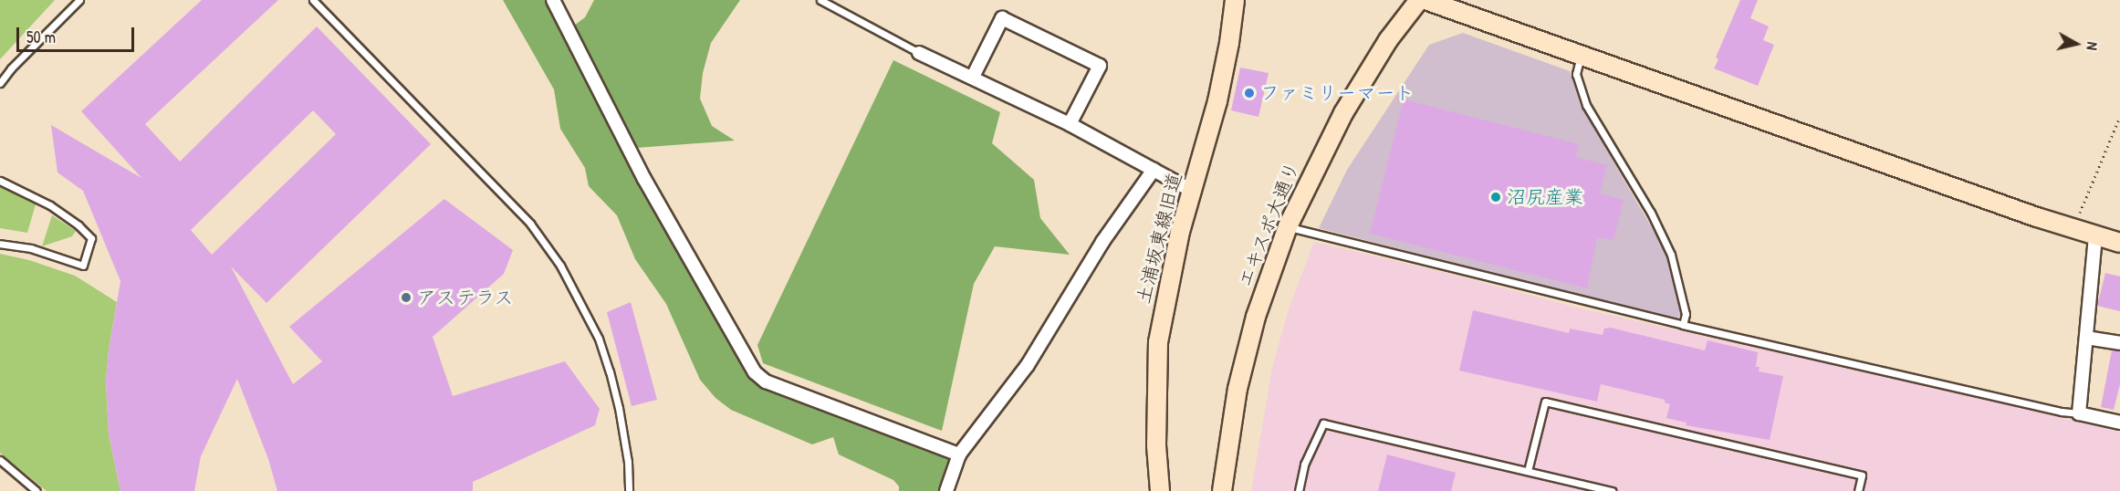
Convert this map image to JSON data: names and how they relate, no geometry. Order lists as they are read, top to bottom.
{
  "streets": {
    "street": ["エキスポ大通り", "土浦坂東線旧道"]
  },
  "places": ["ファミリーマート", "沼尻産業", "アステラス"],
  "scale_bar": "50 m",
  "north": "right"
}
